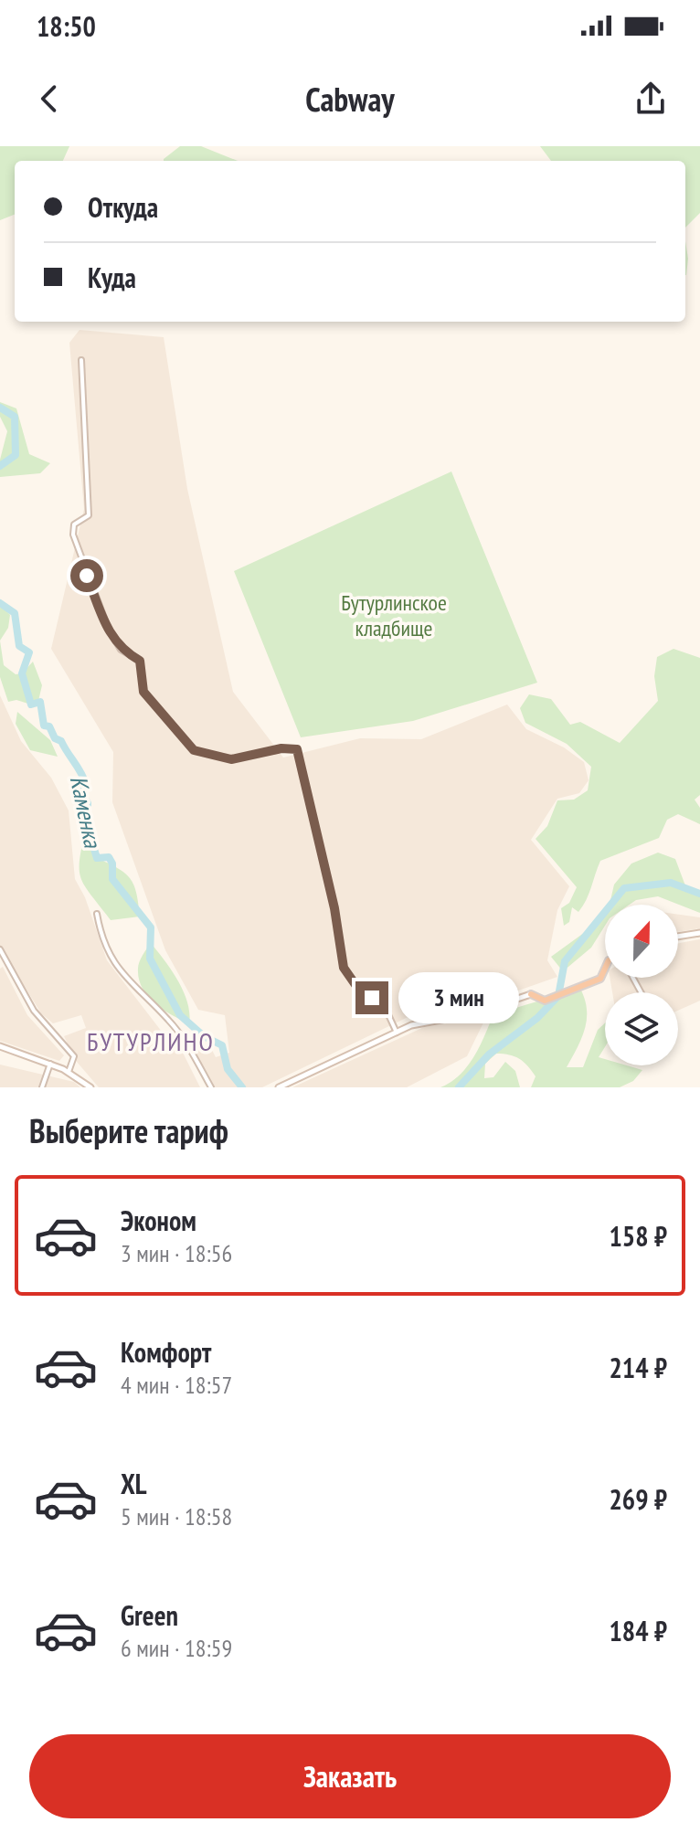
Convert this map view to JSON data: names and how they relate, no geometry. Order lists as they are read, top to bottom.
{
  "districts": ["БУТУРЛИНО"],
  "water": ["Каменка"],
  "parks": ["Бутурлинское кладбище"],
  "north": "top",
  "page": {
    "status": "18:50",
    "header": "Cabway",
    "banner": ["Откуда", "Куда"],
    "bubble": "3 мин",
    "heading": "Выберите тариф",
    "list": [
      {
        "name": "Эконом",
        "note": "3 мин · 18:56",
        "value": "158 ₽"
      },
      {
        "name": "Комфорт",
        "note": "4 мин · 18:57",
        "value": "214 ₽"
      },
      {
        "name": "XL",
        "note": "5 мин · 18:58",
        "value": "269 ₽"
      },
      {
        "name": "Green",
        "note": "6 мин · 18:59",
        "value": "184 ₽"
      }
    ],
    "buttons": "Заказать"
  }
}
